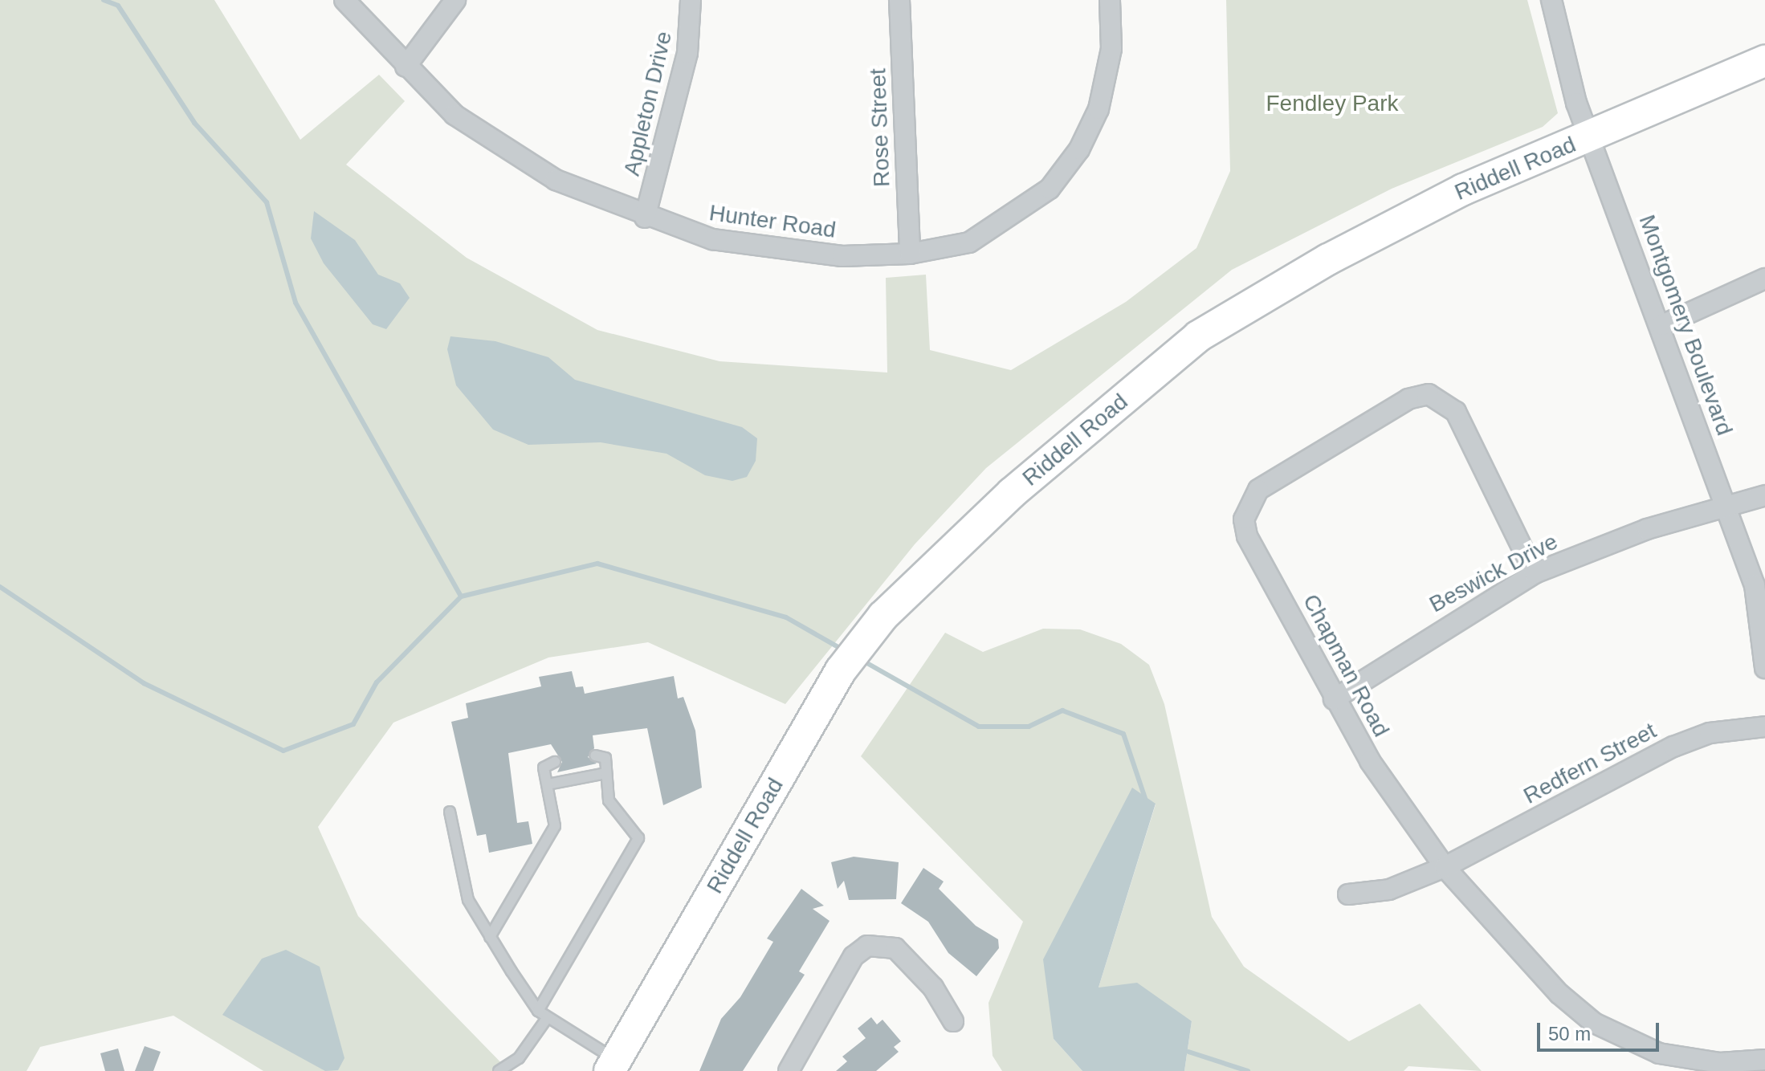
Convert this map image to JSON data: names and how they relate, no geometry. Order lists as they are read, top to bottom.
{
  "streets": {
    "main road": ["Riddell Road"],
    "street": [
      "Appleton Drive",
      "Rose Street",
      "Hunter Road",
      "Montgomery Boulevard",
      "Beswick Drive",
      "Chapman Road",
      "Redfern Street"
    ]
  },
  "crossings": [
    ["Appleton Drive", "Hunter Road"],
    ["Rose Street", "Hunter Road"],
    ["Riddell Road", "Montgomery Boulevard"],
    ["Montgomery Boulevard", "Beswick Drive"],
    ["Beswick Drive", "Chapman Road"],
    ["Chapman Road", "Redfern Street"]
  ],
  "parks": ["Fendley Park"],
  "scale_bar": "50 m"
}
